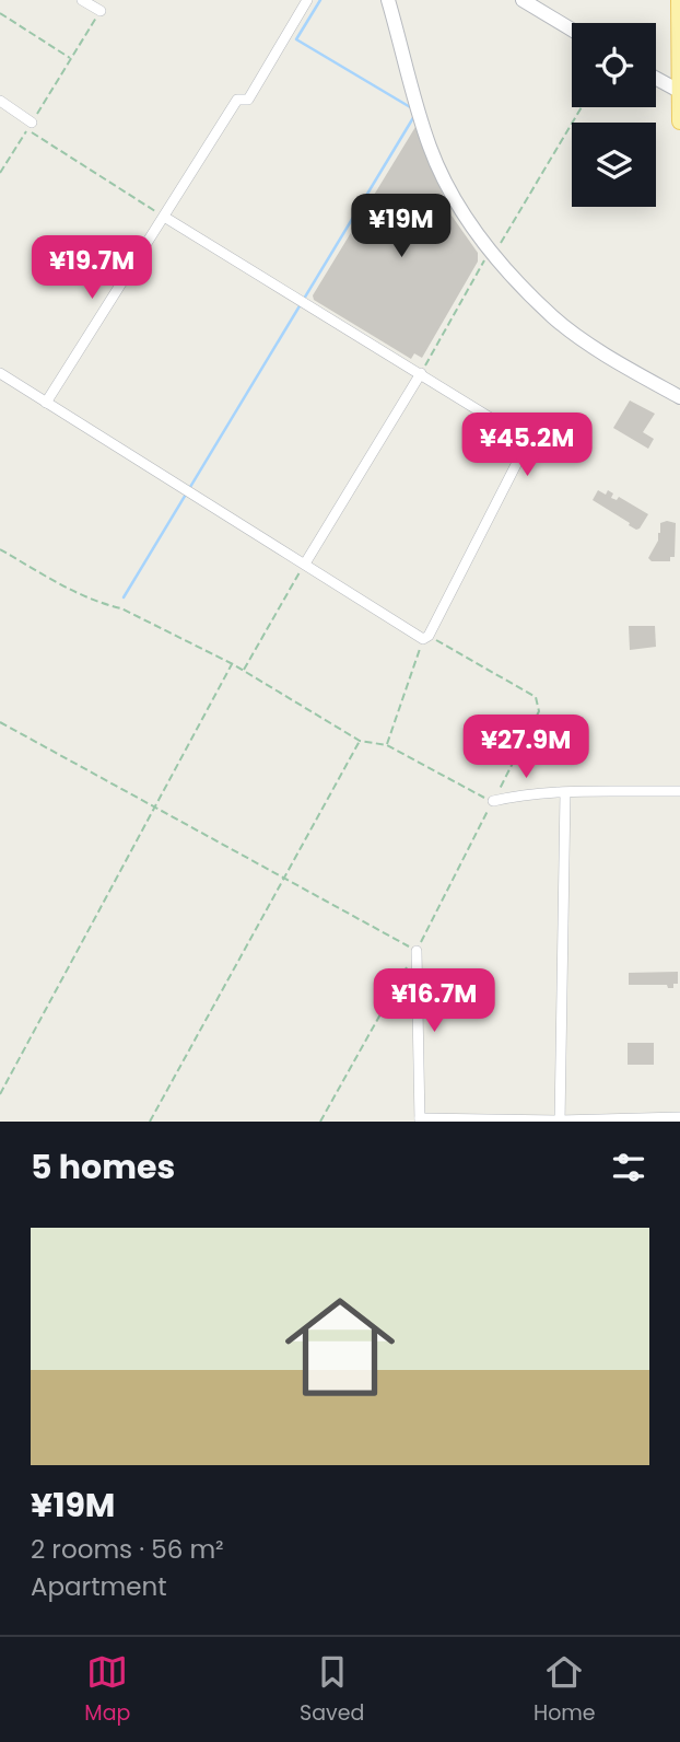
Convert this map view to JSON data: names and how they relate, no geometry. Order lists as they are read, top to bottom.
{
  "page": {
    "price": [
      "¥19M",
      "¥19.7M",
      "¥45.2M",
      "¥27.9M",
      "¥16.7M"
    ],
    "heading": "5 homes",
    "list": [
      {
        "name": "¥19M",
        "note": "2 rooms · 56 m² · Apartment"
      }
    ],
    "tabs": ["Map", "Saved", "Home"]
  }
}
